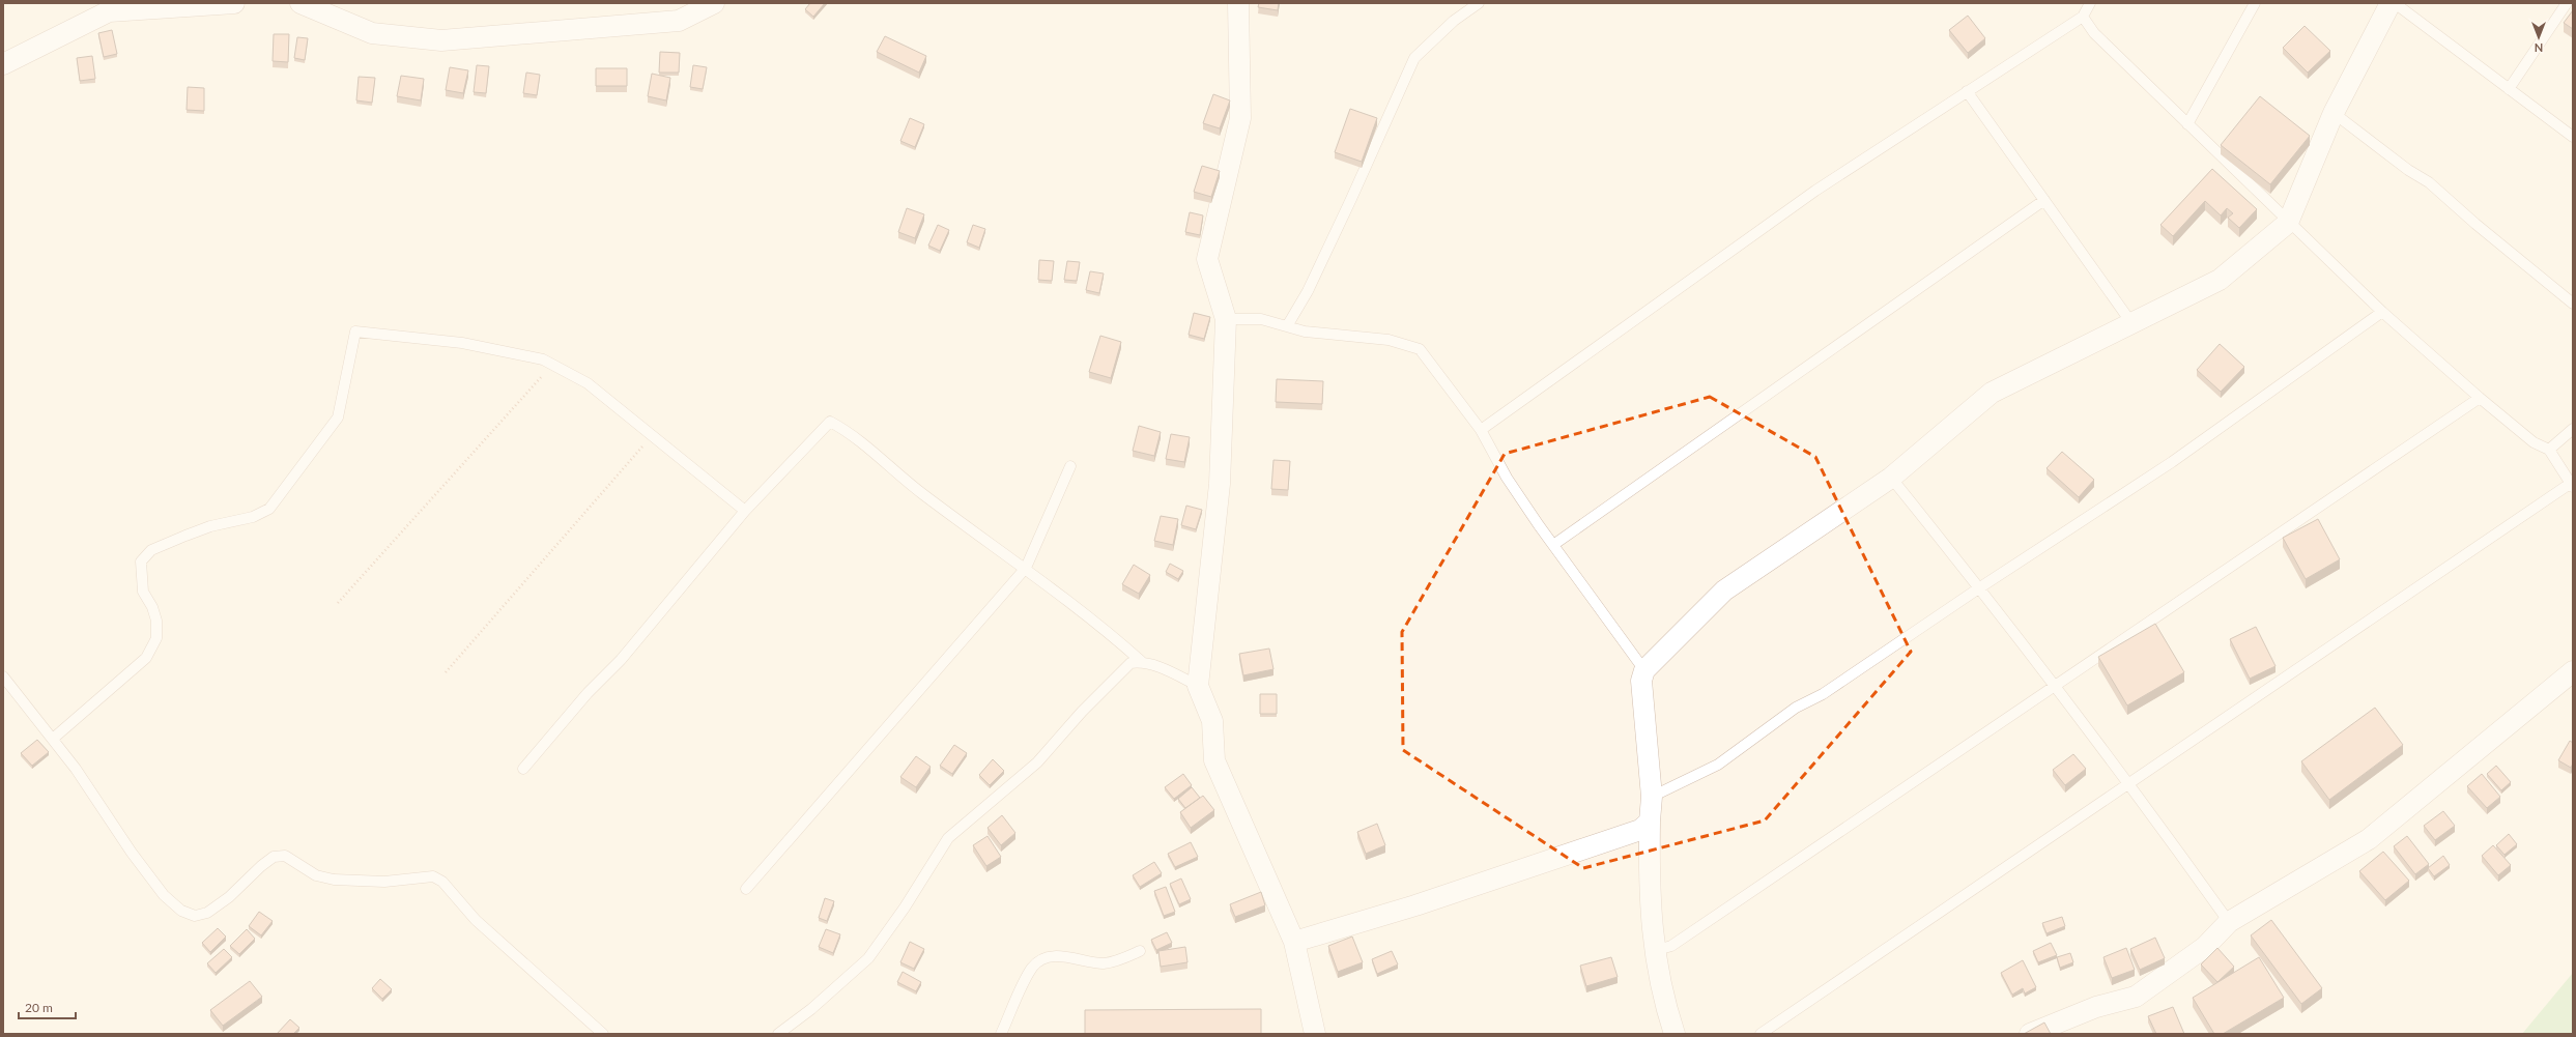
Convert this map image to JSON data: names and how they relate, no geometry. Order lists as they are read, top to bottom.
{
  "scale_bar": "20 m",
  "north": "bottom"
}
